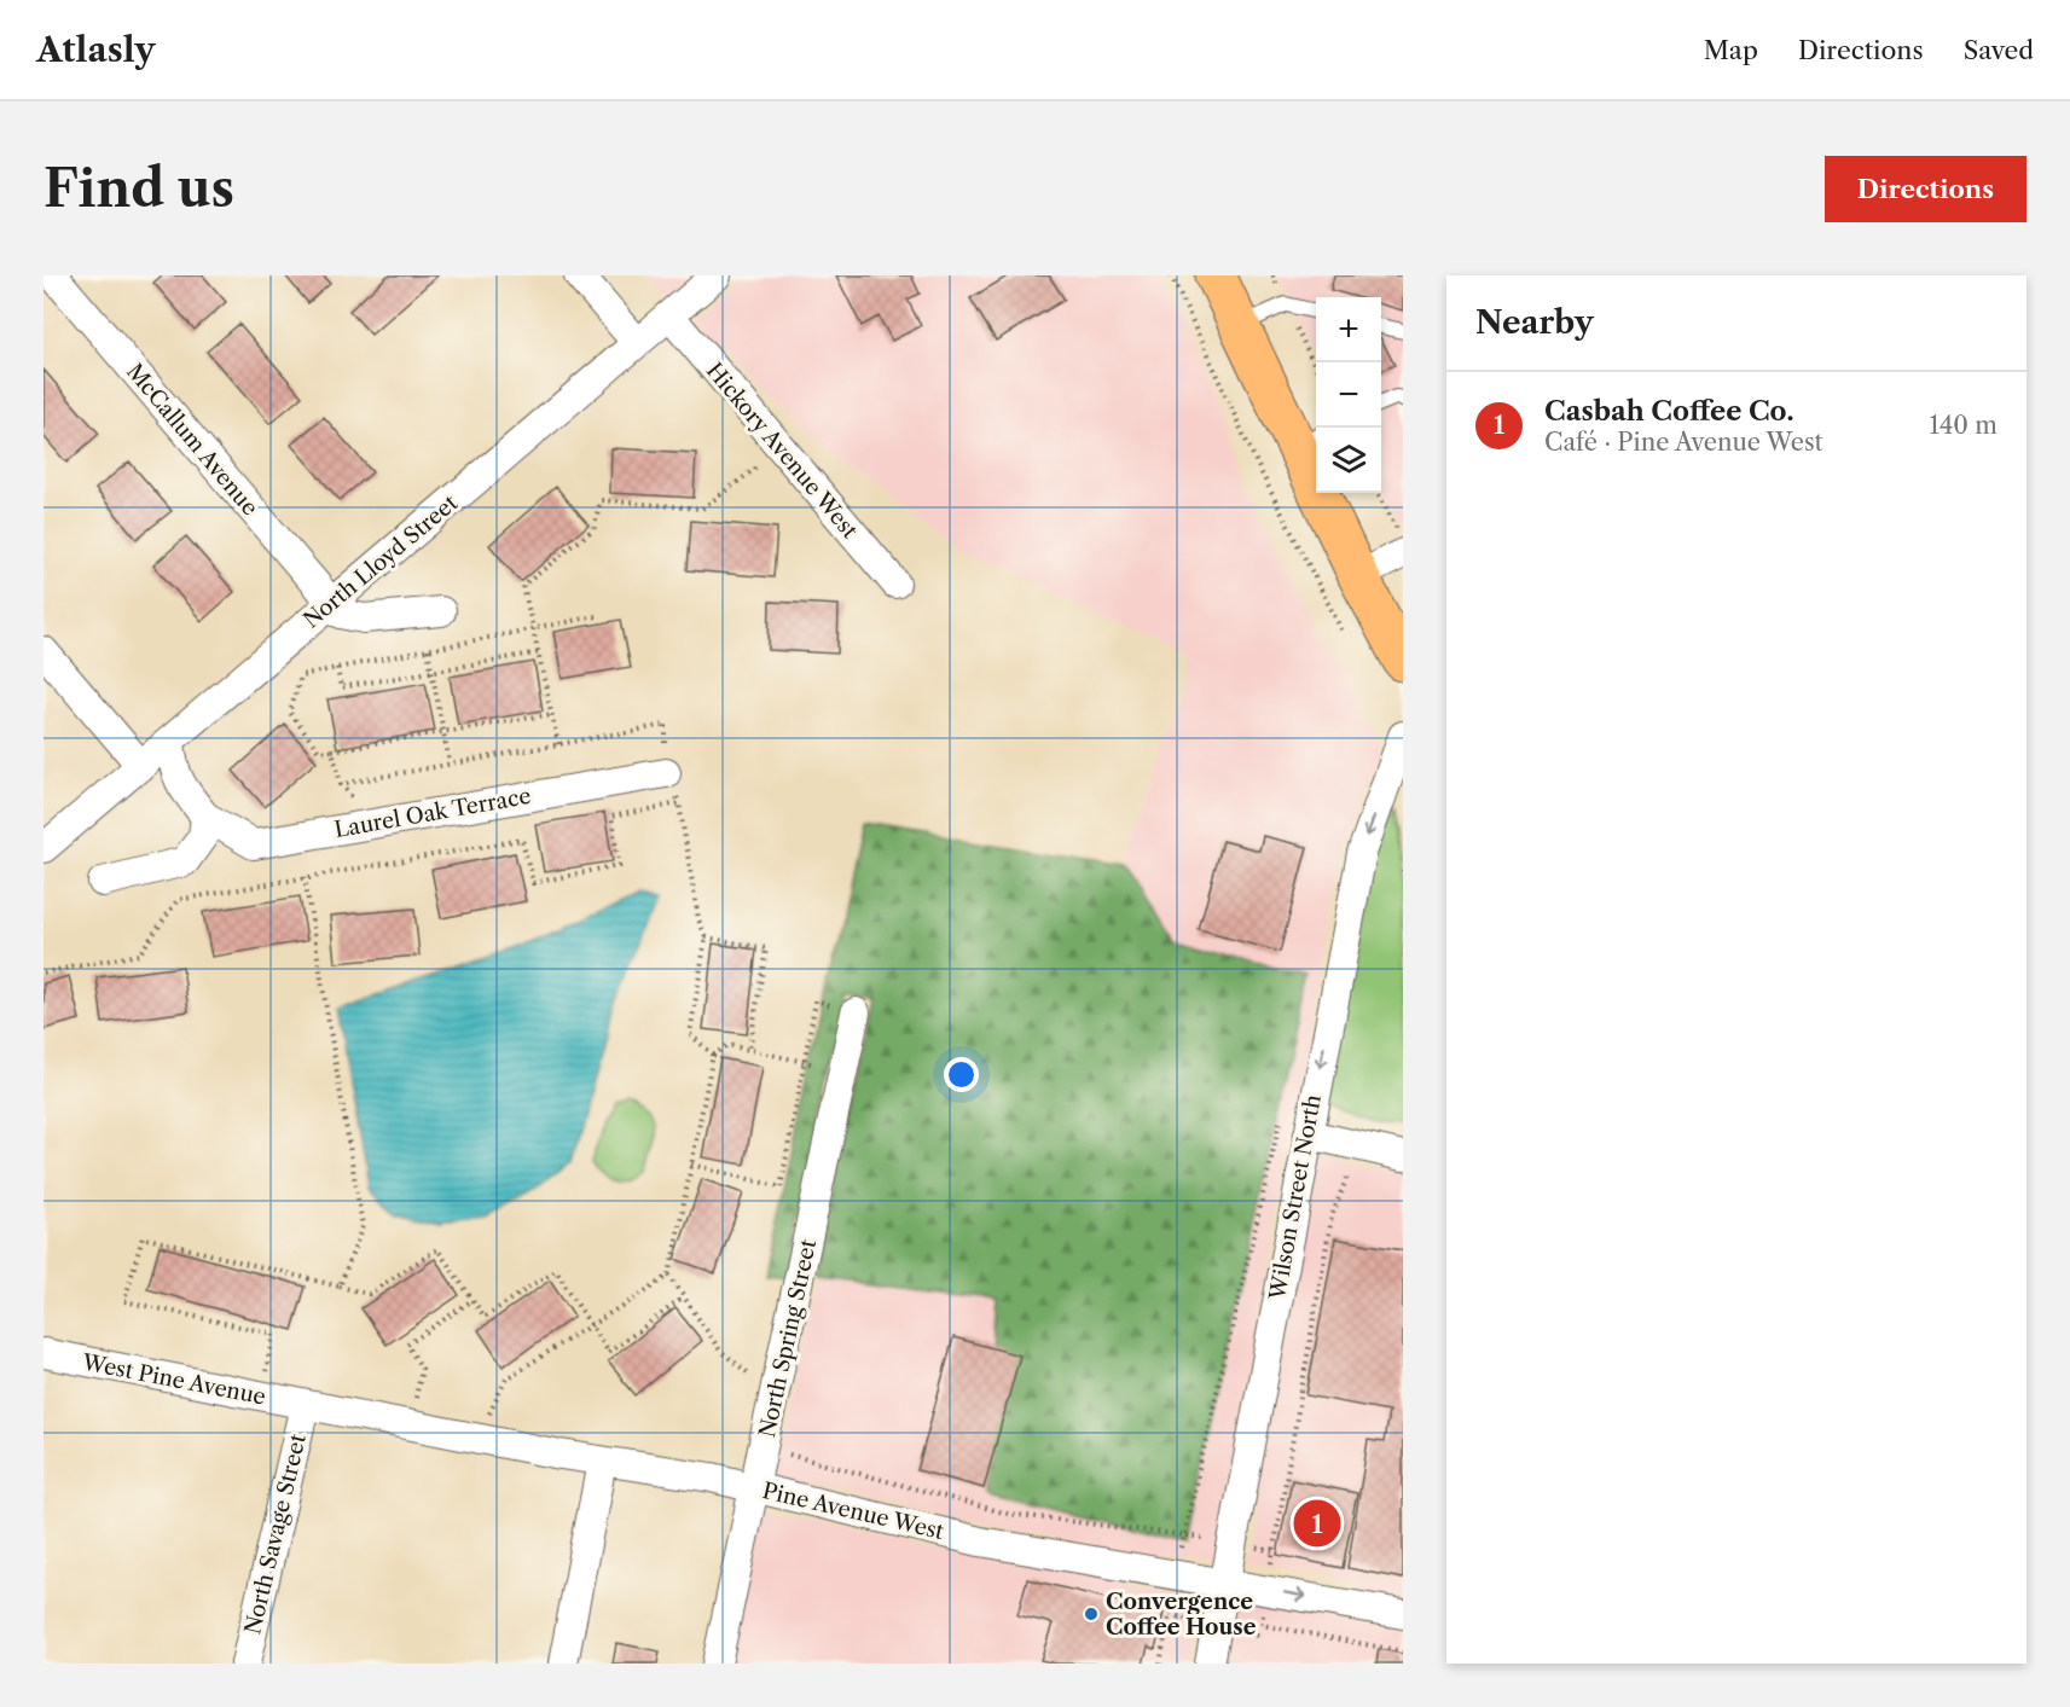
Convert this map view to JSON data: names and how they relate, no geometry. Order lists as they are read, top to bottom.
{
  "streets": {
    "street": [
      "McCallum Avenue",
      "Hickory Avenue West",
      "North Lloyd Street",
      "Laurel Oak Terrace",
      "Wilson Street North",
      "North Spring Street",
      "West Pine Avenue",
      "Pine Avenue West",
      "North Savage Street"
    ]
  },
  "crossings": [
    ["McCallum Avenue", "North Lloyd Street"],
    ["Hickory Avenue West", "North Lloyd Street"],
    ["North Lloyd Street", "Laurel Oak Terrace"],
    ["Wilson Street North", "Pine Avenue West"],
    ["North Spring Street", "Pine Avenue West"],
    ["West Pine Avenue", "Pine Avenue West"],
    ["West Pine Avenue", "North Savage Street"],
    ["Pine Avenue West", "North Savage Street"]
  ],
  "one_way": ["Wilson Street North"],
  "places": ["Convergence Coffee House"],
  "page": {
    "header": "Atlasly",
    "nav": ["Map", "Directions", "Saved"],
    "buttons": "Directions",
    "title": "Find us",
    "heading": "Nearby",
    "map_buttons": ["+", "−"],
    "list": [
      {
        "mark": "1",
        "name": "Casbah Coffee Co.",
        "note": "Café · Pine Avenue West",
        "value": "140 m"
      }
    ],
    "pins": "1"
  }
}
